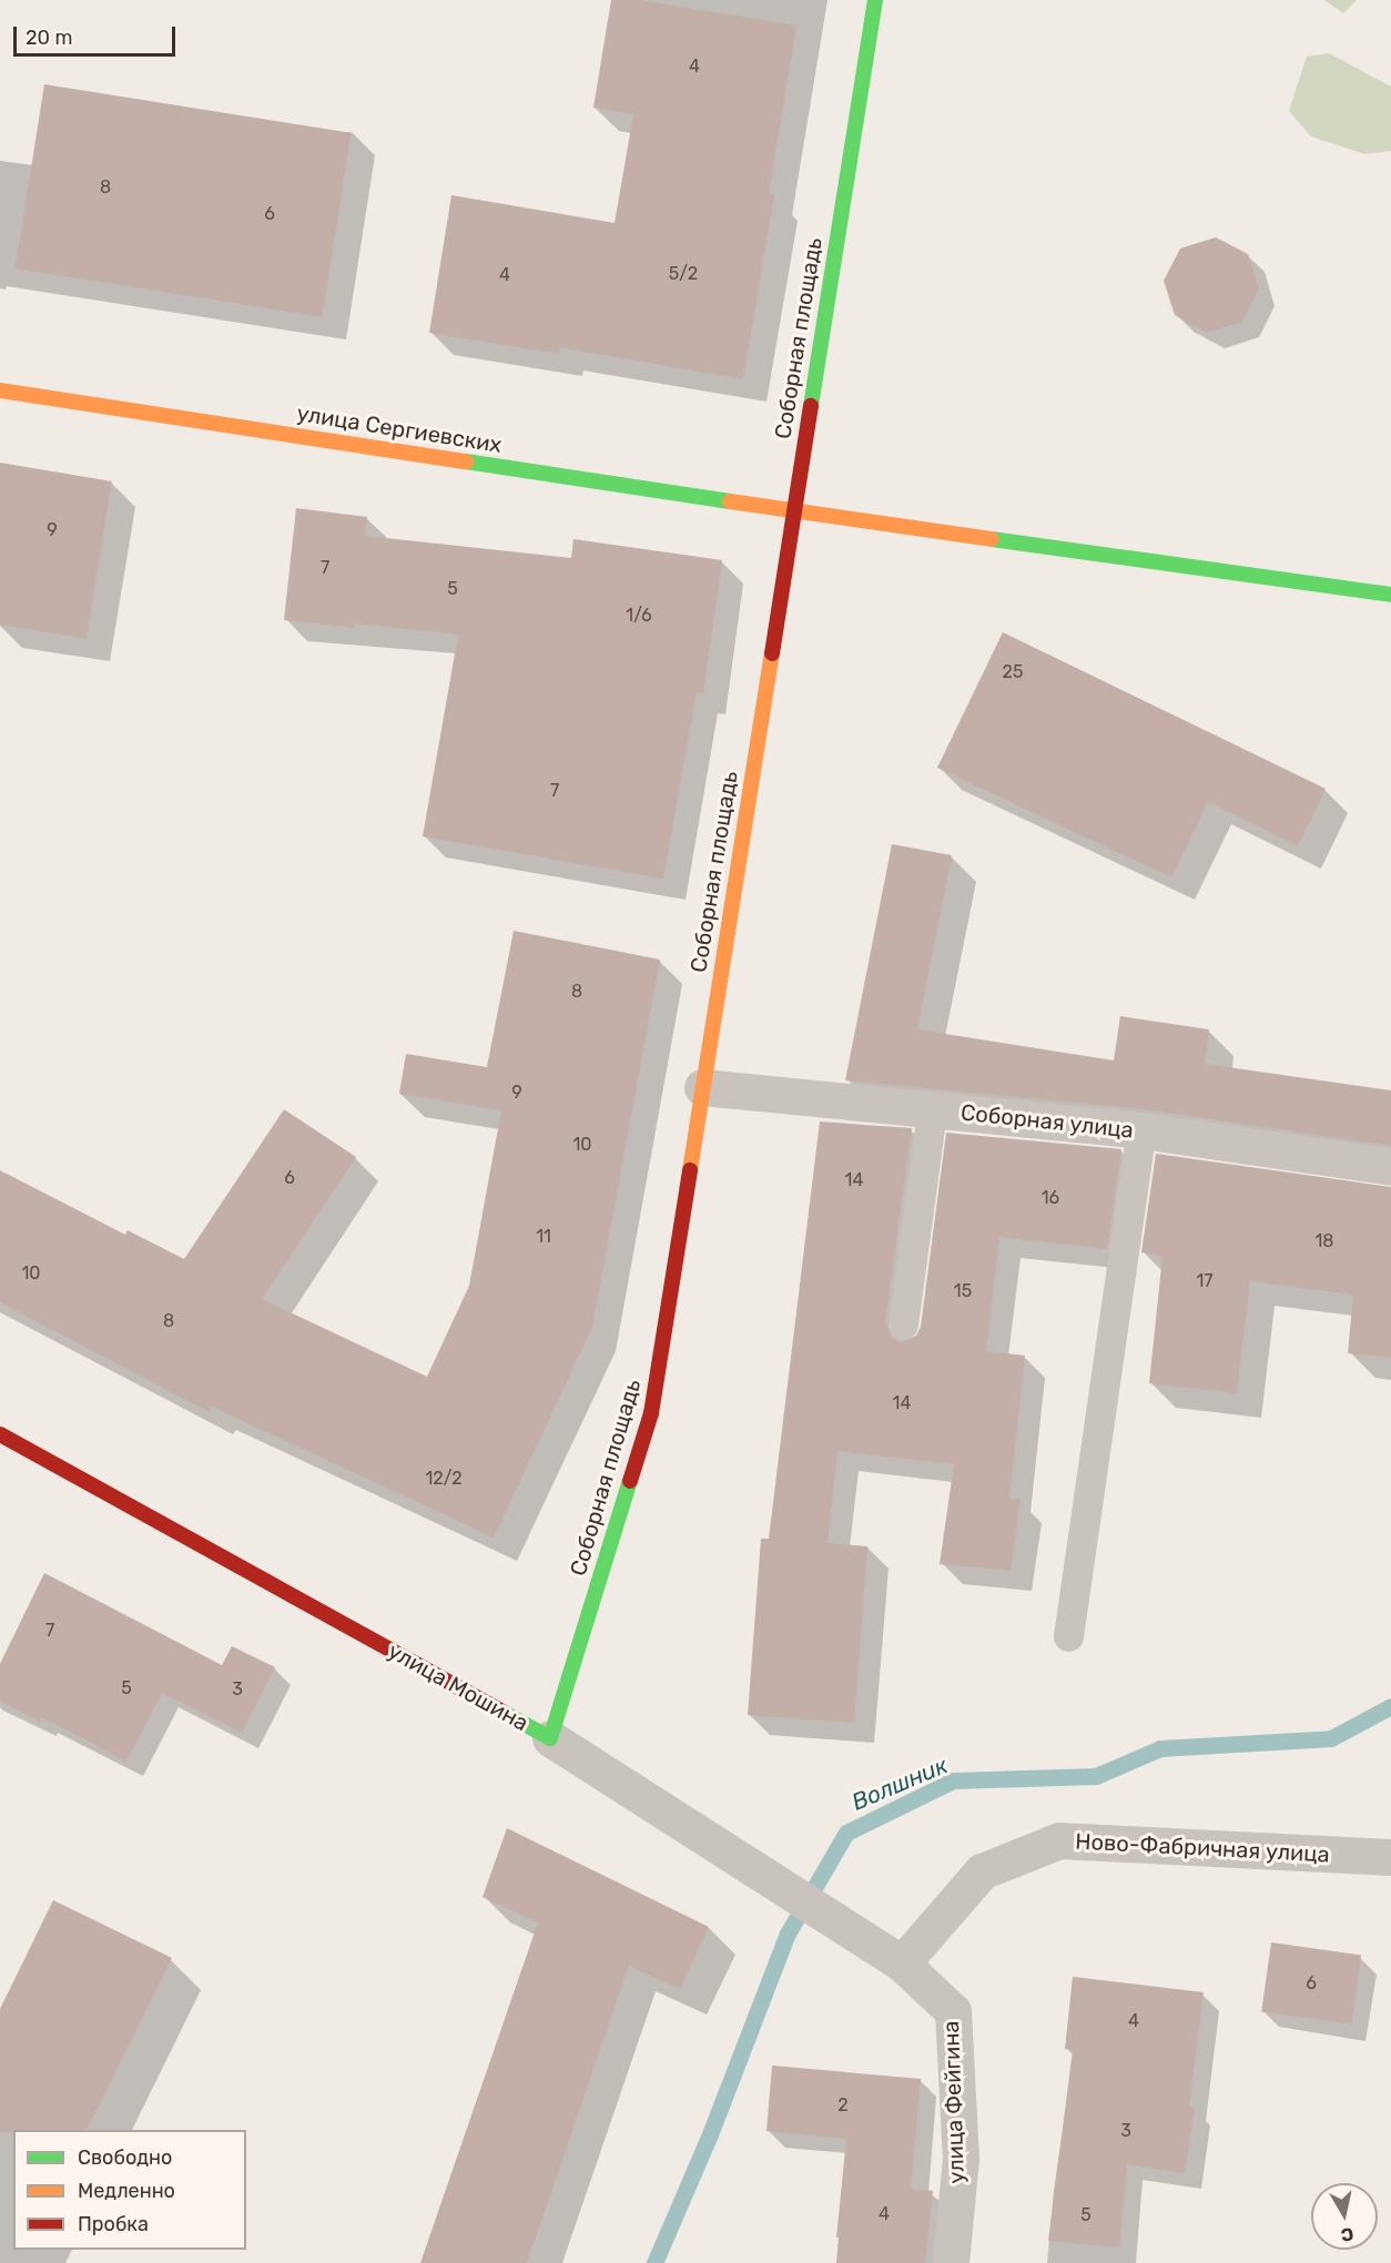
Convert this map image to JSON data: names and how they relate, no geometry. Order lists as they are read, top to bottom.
{
  "streets": {
    "street": [
      "Соборная площадь",
      "улица Сергиевских",
      "Соборная улица",
      "улица Мошина",
      "Ново-Фабричная улица",
      "улица Фейгина"
    ]
  },
  "crossings": [
    ["Соборная площадь", "улица Сергиевских"],
    ["Соборная площадь", "Соборная улица"],
    ["Соборная площадь", "улица Мошина"],
    ["улица Мошина", "Ново-Фабричная улица"],
    ["улица Мошина", "улица Фейгина"],
    ["Ново-Фабричная улица", "улица Фейгина"]
  ],
  "water": ["Волшник"],
  "house_numbers": [
    "4",
    "8",
    "6",
    "5/2",
    "4",
    "9",
    "7",
    "5",
    "1/6",
    "25",
    "7",
    "8",
    "9",
    "10",
    "6",
    "14",
    "16",
    "11",
    "18",
    "10",
    "17",
    "15",
    "8",
    "14",
    "12/2",
    "7",
    "5",
    "3",
    "6",
    "4",
    "2",
    "3",
    "4",
    "5"
  ],
  "legend": ["Свободно", "Медленно", "Пробка"],
  "scale_bar": "20 m",
  "north": "bottom"
}
